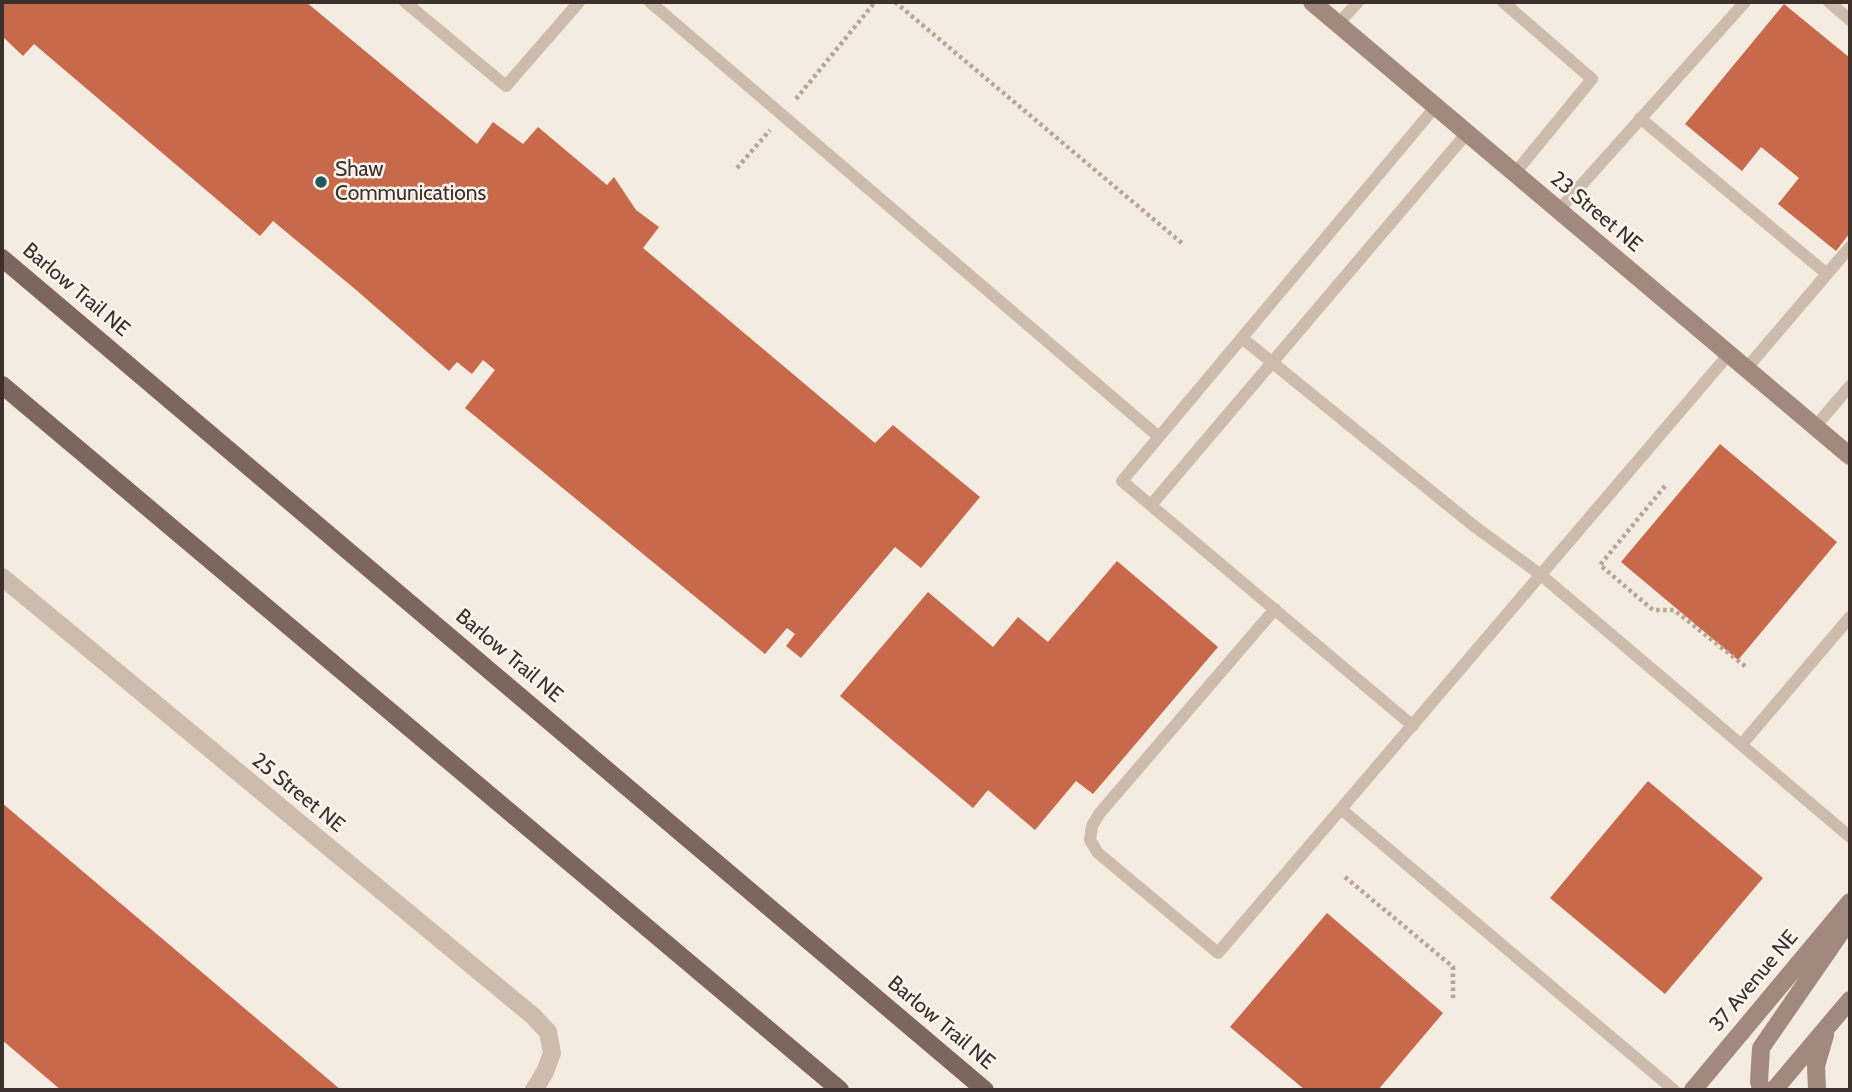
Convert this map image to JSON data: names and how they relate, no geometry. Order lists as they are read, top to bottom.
{
  "streets": {
    "main road": ["Barlow Trail NE"],
    "street": ["23 Street NE", "25 Street NE", "37 Avenue NE"]
  },
  "places": ["Shaw Communications"]
}
